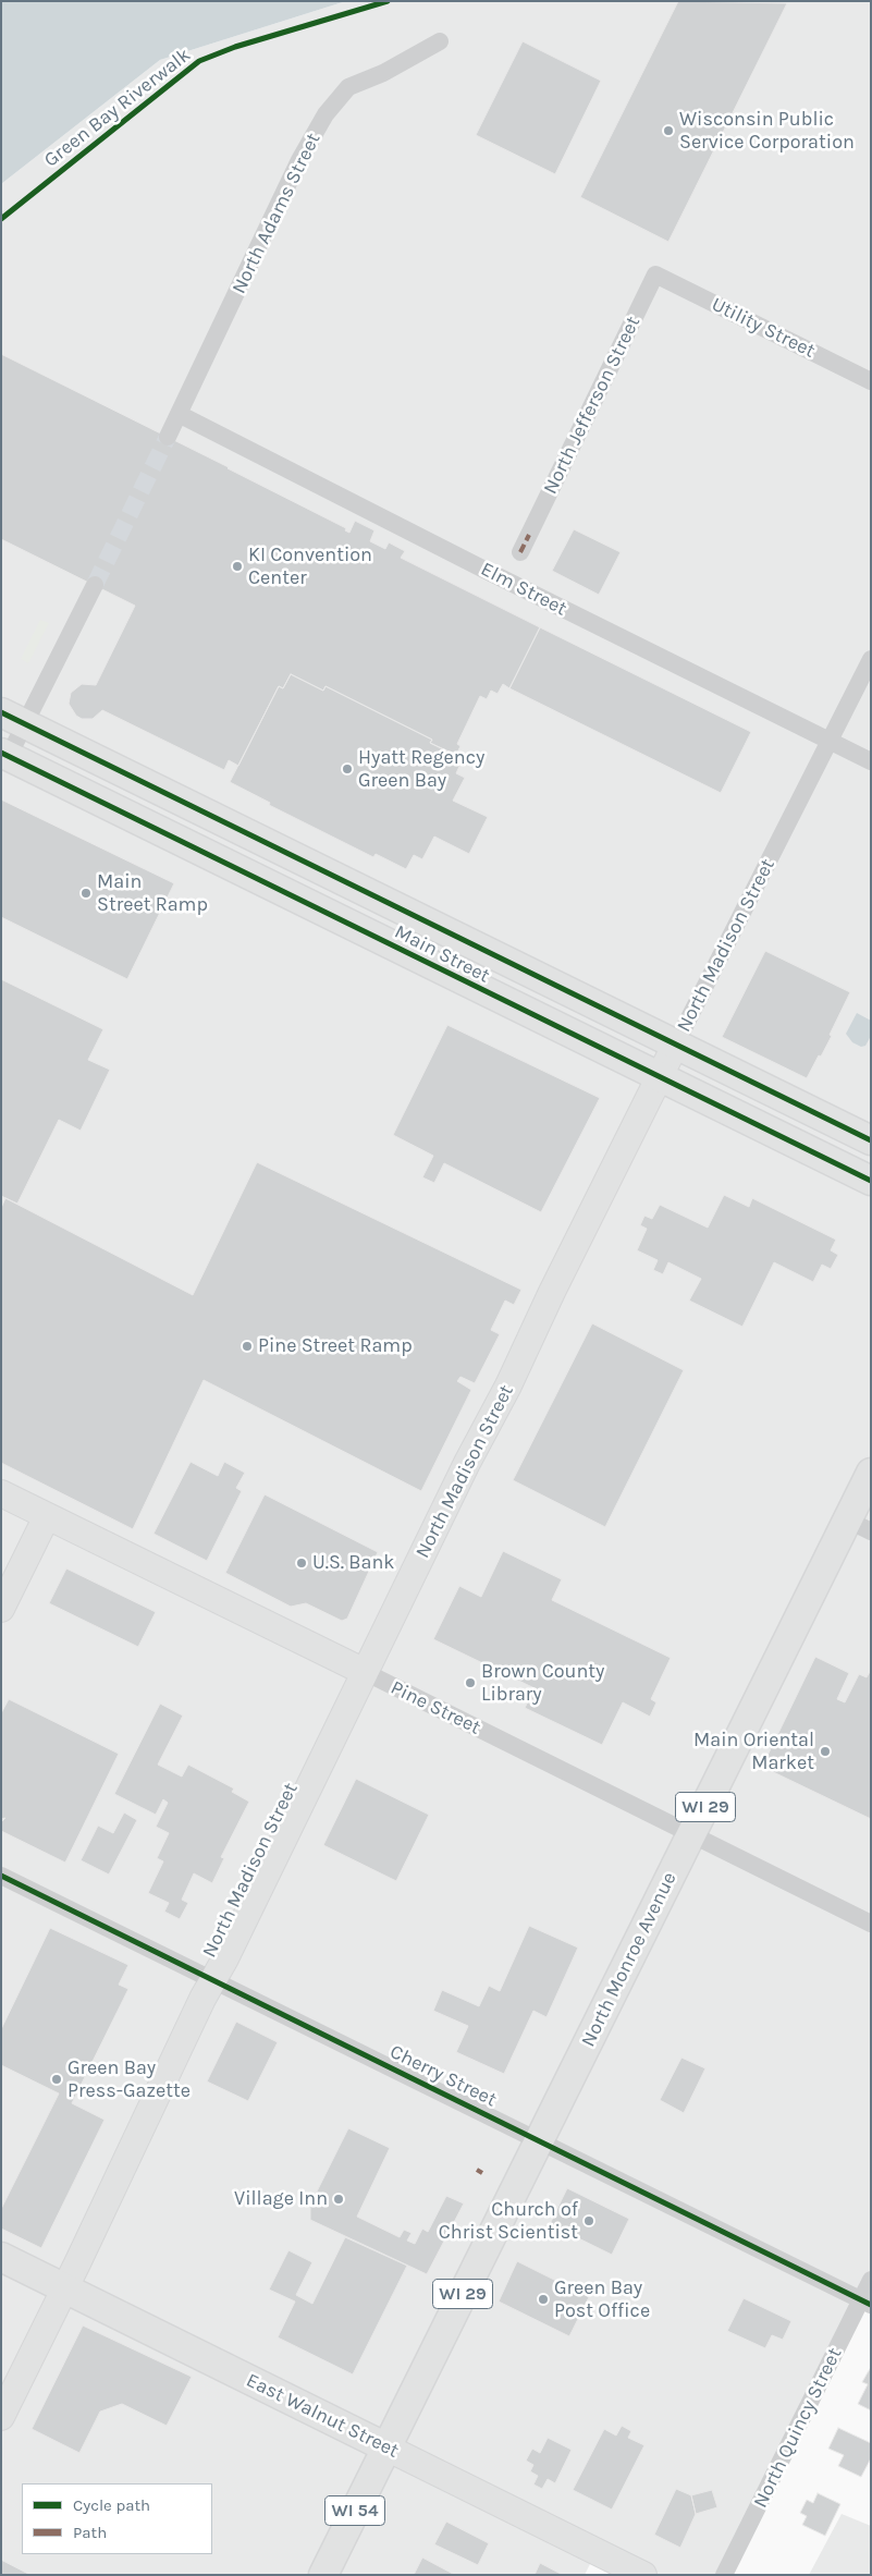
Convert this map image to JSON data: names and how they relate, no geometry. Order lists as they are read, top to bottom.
{
  "streets": {
    "main road": [
      "North Madison Street",
      "Main Street",
      "Pine Street",
      "WI 29",
      "North Monroe Avenue",
      "East Walnut Street",
      "WI 54"
    ],
    "street": [
      "North Adams Street",
      "Utility Street",
      "North Jefferson Street",
      "Elm Street",
      "Cherry Street",
      "North Quincy Street"
    ],
    "cycle path": ["Green Bay Riverwalk"]
  },
  "crossings": [
    ["North Adams Street", "Elm Street"],
    ["Utility Street", "North Jefferson Street"],
    ["Elm Street", "North Madison Street"],
    ["North Madison Street", "Main Street"],
    ["North Madison Street", "Pine Street"],
    ["North Madison Street", "Cherry Street"],
    ["North Madison Street", "East Walnut Street"],
    ["Pine Street", "North Monroe Avenue"],
    ["North Monroe Avenue", "Cherry Street"],
    ["North Monroe Avenue", "East Walnut Street"],
    ["North Monroe Avenue", "WI 54"],
    ["Cherry Street", "North Quincy Street"],
    ["East Walnut Street", "WI 54"]
  ],
  "places": [
    "Wisconsin Public Service Corporation",
    "KI Convention Center",
    "Hyatt Regency Green Bay",
    "Main Street Ramp",
    "Pine Street Ramp",
    "U.S. Bank",
    "Brown County Library",
    "Main Oriental Market",
    "Green Bay Press-Gazette",
    "Village Inn",
    "Church of Christ Scientist",
    "Green Bay Post Office"
  ],
  "legend": ["Cycle path", "Path"]
}
